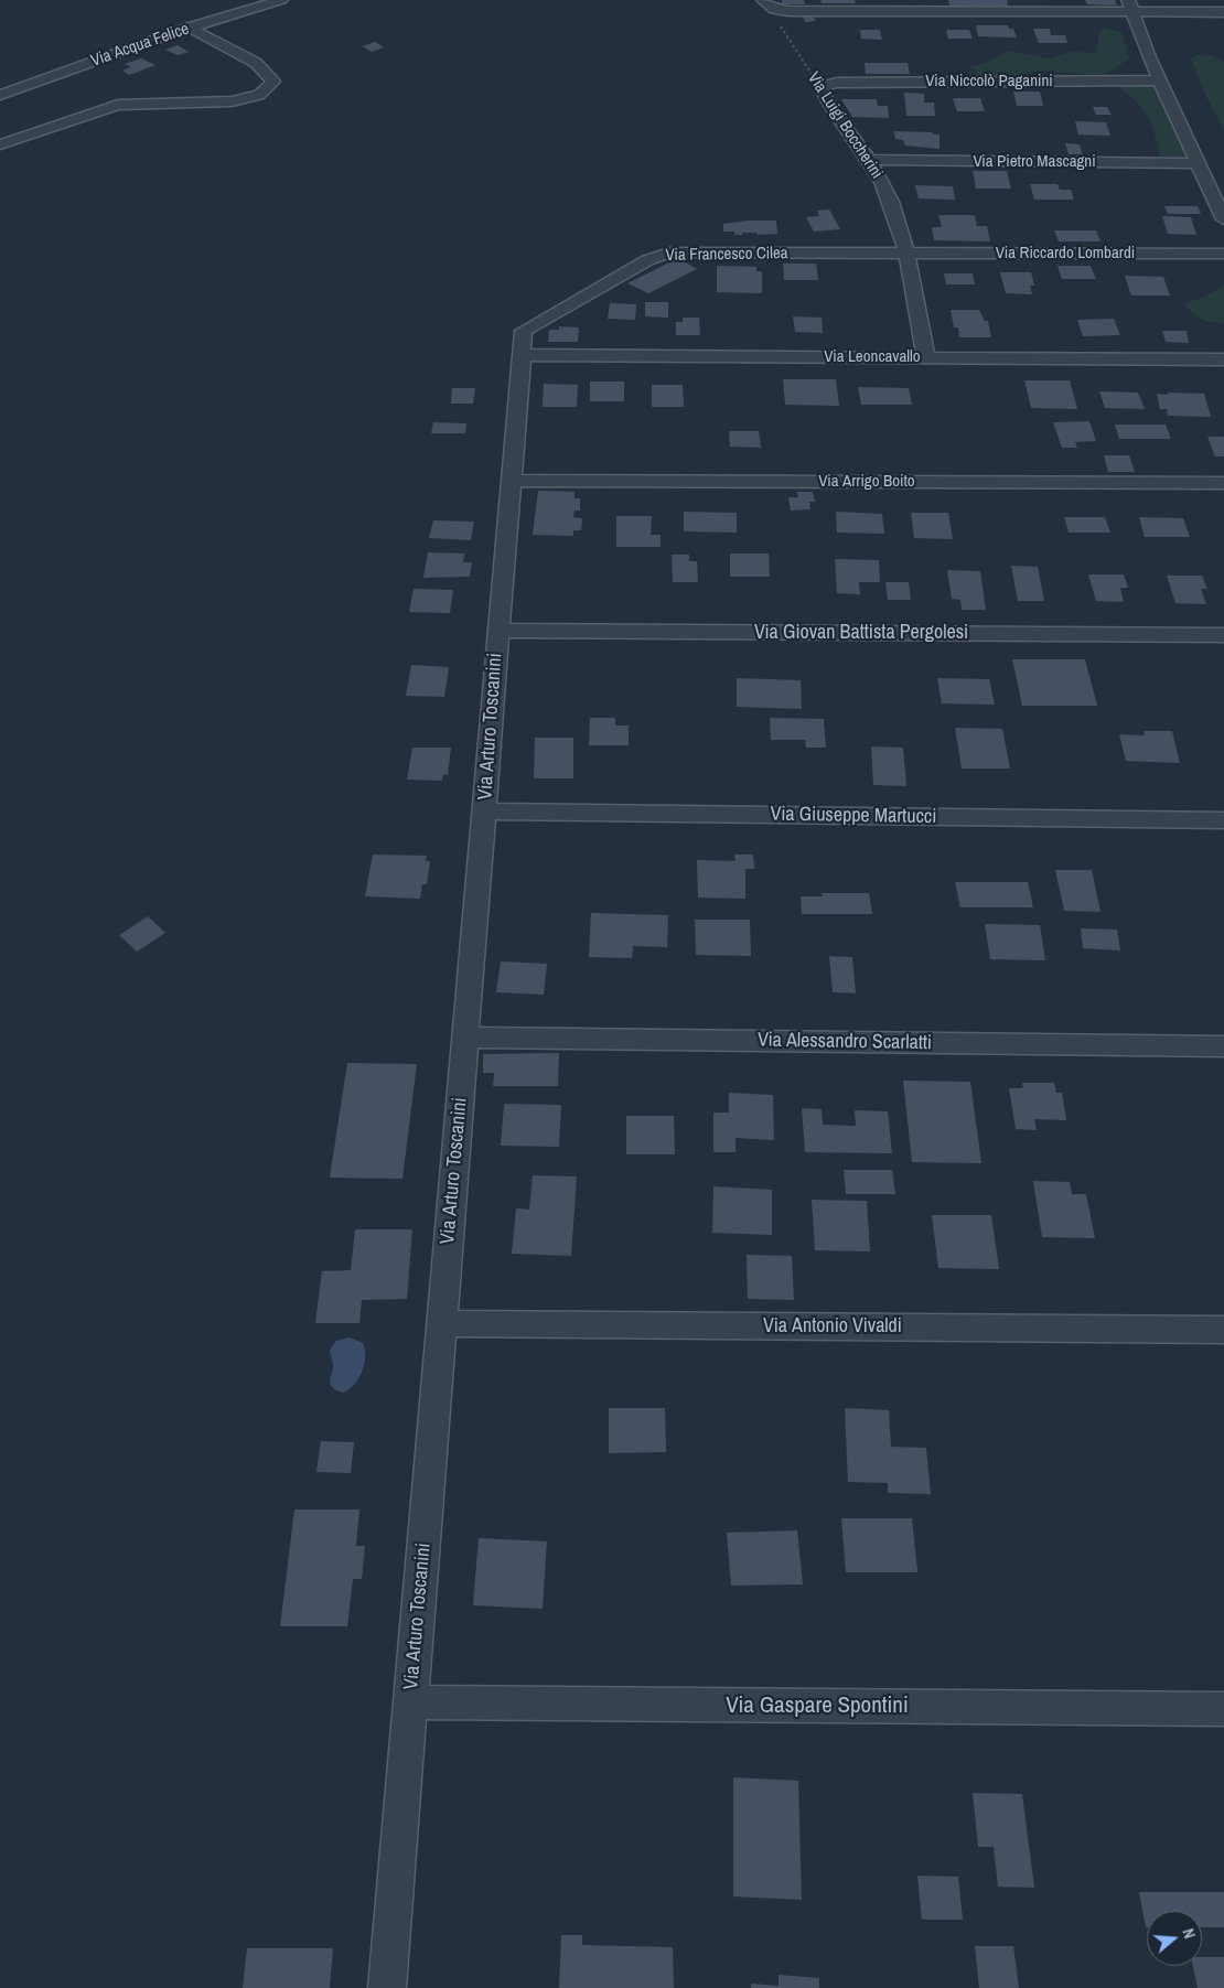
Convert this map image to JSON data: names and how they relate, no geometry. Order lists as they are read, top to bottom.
{
  "streets": {
    "street": [
      "Via Acqua Felice",
      "Via Niccolò Paganini",
      "Via Luigi Boccherini",
      "Via Pietro Mascagni",
      "Via Riccardo Lombardi",
      "Via Francesco Cilea",
      "Via Leoncavallo",
      "Via Arrigo Boito",
      "Via Giovan Battista Pergolesi",
      "Via Arturo Toscanini",
      "Via Giuseppe Martucci",
      "Via Alessandro Scarlatti",
      "Via Antonio Vivaldi",
      "Via Gaspare Spontini"
    ]
  },
  "crossings": [
    ["Via Niccolò Paganini", "Via Luigi Boccherini"],
    ["Via Luigi Boccherini", "Via Pietro Mascagni"],
    ["Via Luigi Boccherini", "Via Riccardo Lombardi"],
    ["Via Luigi Boccherini", "Via Francesco Cilea"],
    ["Via Luigi Boccherini", "Via Leoncavallo"],
    ["Via Riccardo Lombardi", "Via Francesco Cilea"],
    ["Via Francesco Cilea", "Via Leoncavallo"],
    ["Via Francesco Cilea", "Via Arturo Toscanini"],
    ["Via Leoncavallo", "Via Arturo Toscanini"],
    ["Via Arrigo Boito", "Via Arturo Toscanini"],
    ["Via Giovan Battista Pergolesi", "Via Arturo Toscanini"],
    ["Via Arturo Toscanini", "Via Giuseppe Martucci"],
    ["Via Arturo Toscanini", "Via Alessandro Scarlatti"],
    ["Via Arturo Toscanini", "Via Antonio Vivaldi"],
    ["Via Arturo Toscanini", "Via Gaspare Spontini"]
  ],
  "north": "right"
}
